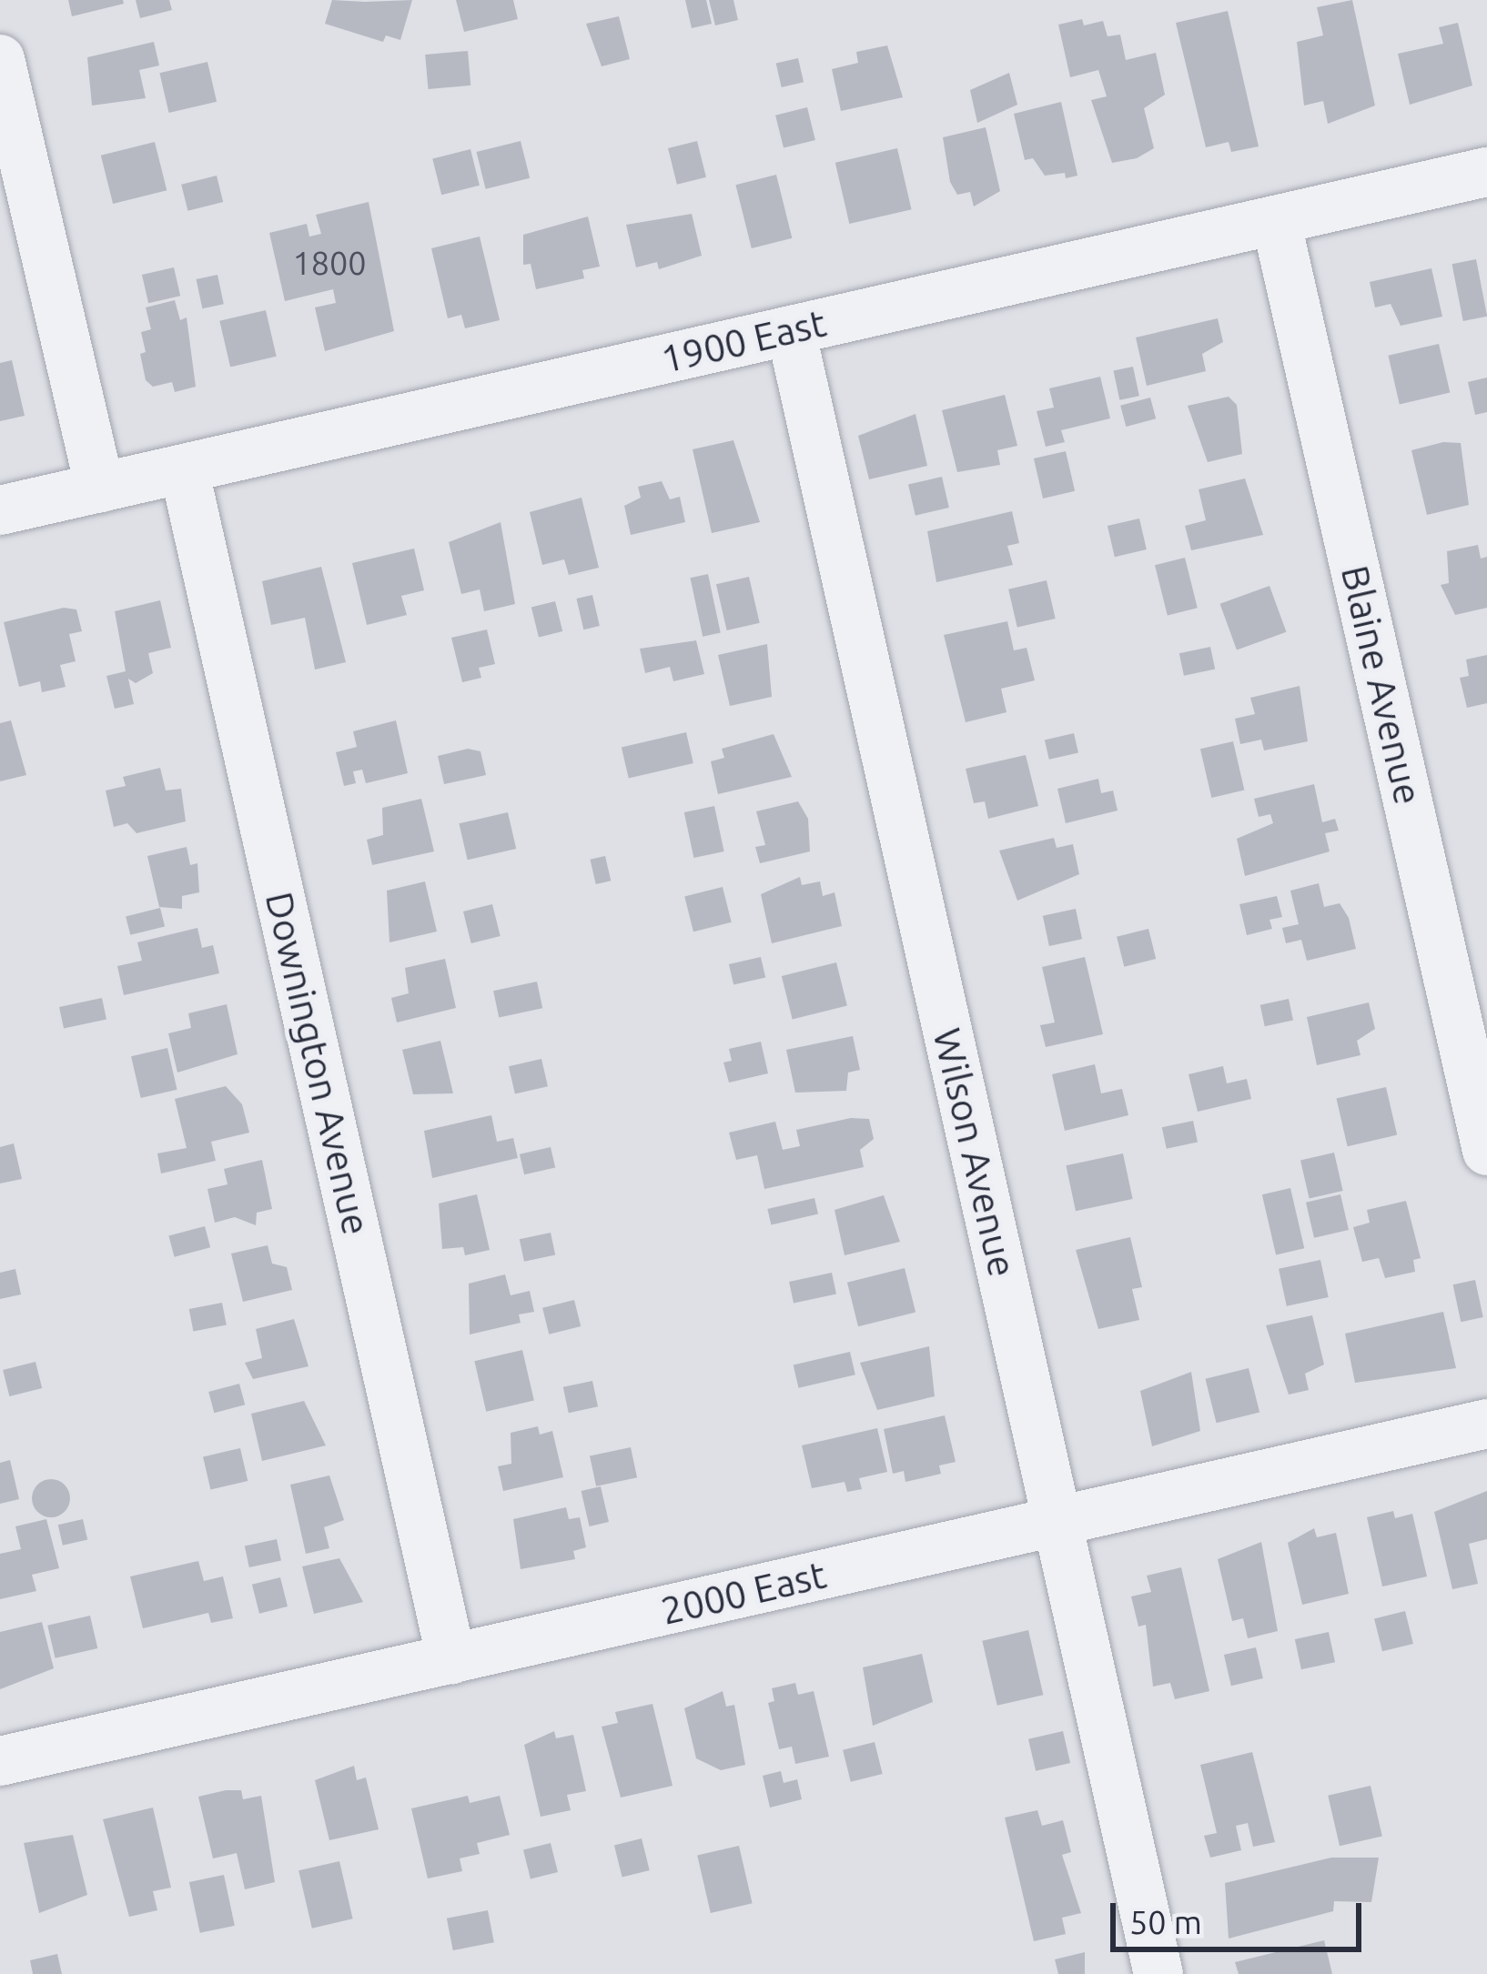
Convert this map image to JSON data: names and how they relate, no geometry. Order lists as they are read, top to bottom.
{
  "streets": {
    "street": [
      "1900 East",
      "Blaine Avenue",
      "Downington Avenue",
      "Wilson Avenue",
      "2000 East"
    ]
  },
  "crossings": [
    ["1900 East", "Blaine Avenue"],
    ["1900 East", "Downington Avenue"],
    ["1900 East", "Wilson Avenue"],
    ["Downington Avenue", "2000 East"],
    ["Wilson Avenue", "2000 East"]
  ],
  "house_numbers": ["1800"],
  "scale_bar": "50 m"
}
